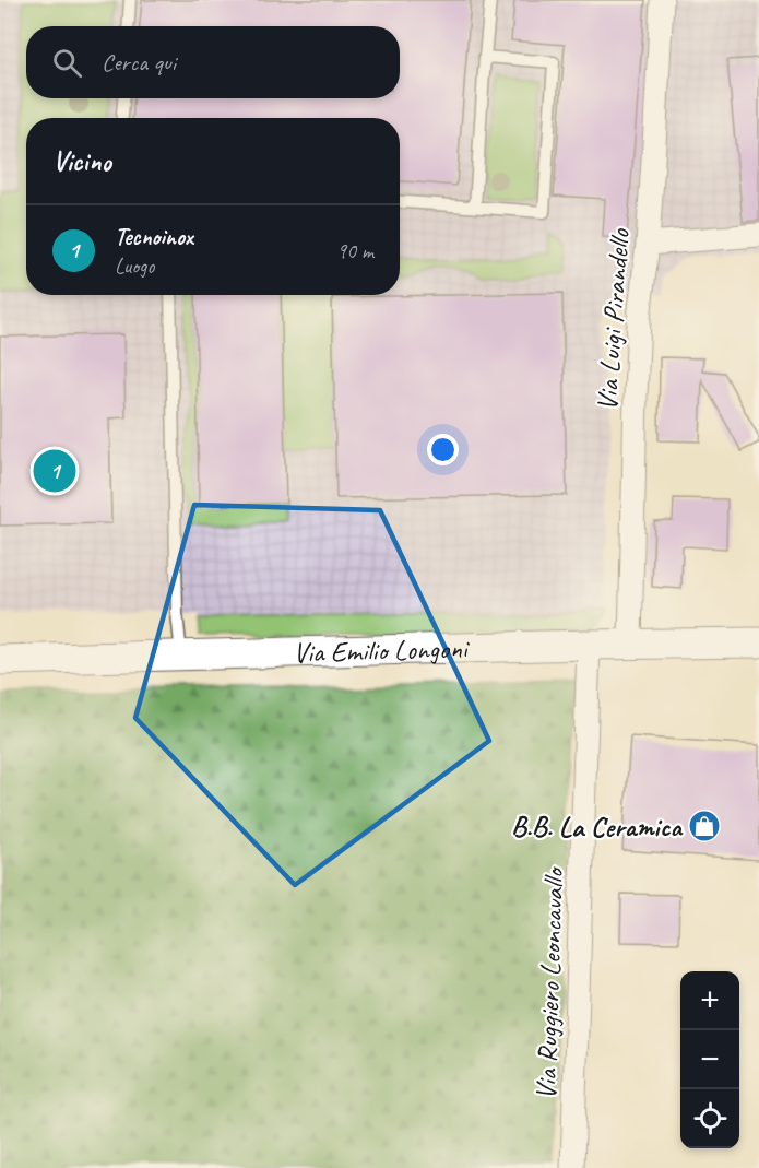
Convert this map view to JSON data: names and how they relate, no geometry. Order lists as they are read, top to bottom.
{
  "streets": {
    "street": ["Via Luigi Pirandello", "Via Emilio Longoni", "Via Ruggiero Leoncavallo"]
  },
  "crossings": [
    ["Via Luigi Pirandello", "Via Emilio Longoni"],
    ["Via Emilio Longoni", "Via Ruggiero Leoncavallo"]
  ],
  "places": {
    "shop": ["B.B. La Ceramica"]
  },
  "page": {
    "search": "Cerca qui",
    "heading": "Vicino",
    "list": [
      {
        "mark": "1",
        "name": "Tecnoinox",
        "note": "Luogo",
        "value": "90 m"
      }
    ],
    "pins": "1",
    "map_buttons": ["+", "−"]
  }
}
